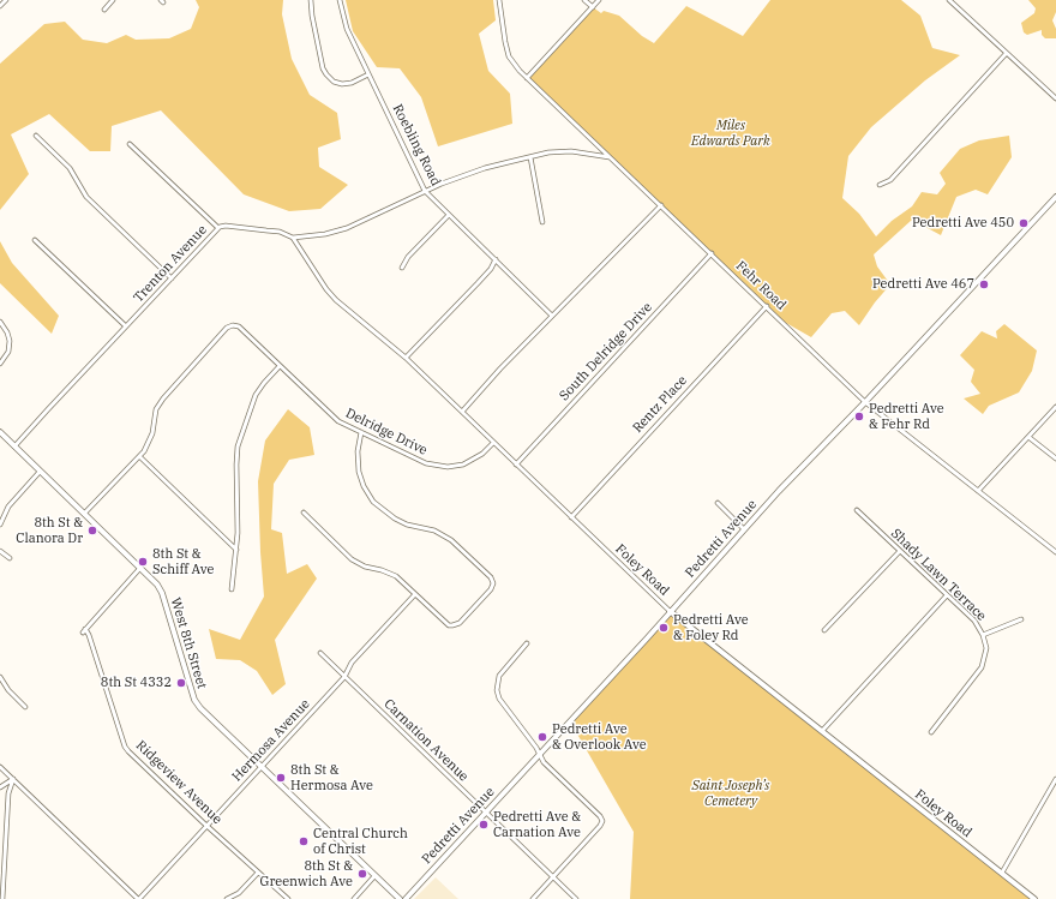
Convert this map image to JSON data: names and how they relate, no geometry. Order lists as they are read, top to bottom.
{
  "streets": {
    "street": [
      "Roebling Road",
      "Trenton Avenue",
      "Fehr Road",
      "South Delridge Drive",
      "Rentz Place",
      "Delridge Drive",
      "Pedretti Avenue",
      "Foley Road",
      "Shady Lawn Terrace",
      "West 8th Street",
      "Hermosa Avenue",
      "Carnation Avenue",
      "Ridgeview Avenue"
    ]
  },
  "crossings": [
    ["Roebling Road", "Trenton Avenue"],
    ["Trenton Avenue", "Fehr Road"],
    ["Trenton Avenue", "Foley Road"],
    ["Trenton Avenue", "West 8th Street"],
    ["Fehr Road", "South Delridge Drive"],
    ["Fehr Road", "Rentz Place"],
    ["Fehr Road", "Pedretti Avenue"],
    ["South Delridge Drive", "Foley Road"],
    ["Rentz Place", "Foley Road"],
    ["Delridge Drive", "Foley Road"],
    ["Pedretti Avenue", "Foley Road"],
    ["Pedretti Avenue", "Carnation Avenue"],
    ["West 8th Street", "Hermosa Avenue"],
    ["West 8th Street", "Ridgeview Avenue"],
    ["Hermosa Avenue", "Carnation Avenue"],
    ["Hermosa Avenue", "Ridgeview Avenue"]
  ],
  "parks": ["Miles Edwards Park", "Saint Joseph’s Cemetery"],
  "places": [
    "Pedretti Ave 450",
    "Pedretti Ave 467",
    "Pedretti Ave & Fehr Rd",
    "8th St & Clanora Dr",
    "8th St & Schiff Ave",
    "Pedretti Ave & Foley Rd",
    "8th St 4332",
    "Pedretti Ave & Overlook Ave",
    "8th St & Hermosa Ave",
    "Pedretti Ave & Carnation Ave",
    "Central Church of Christ",
    "8th St & Greenwich Ave"
  ]
}
